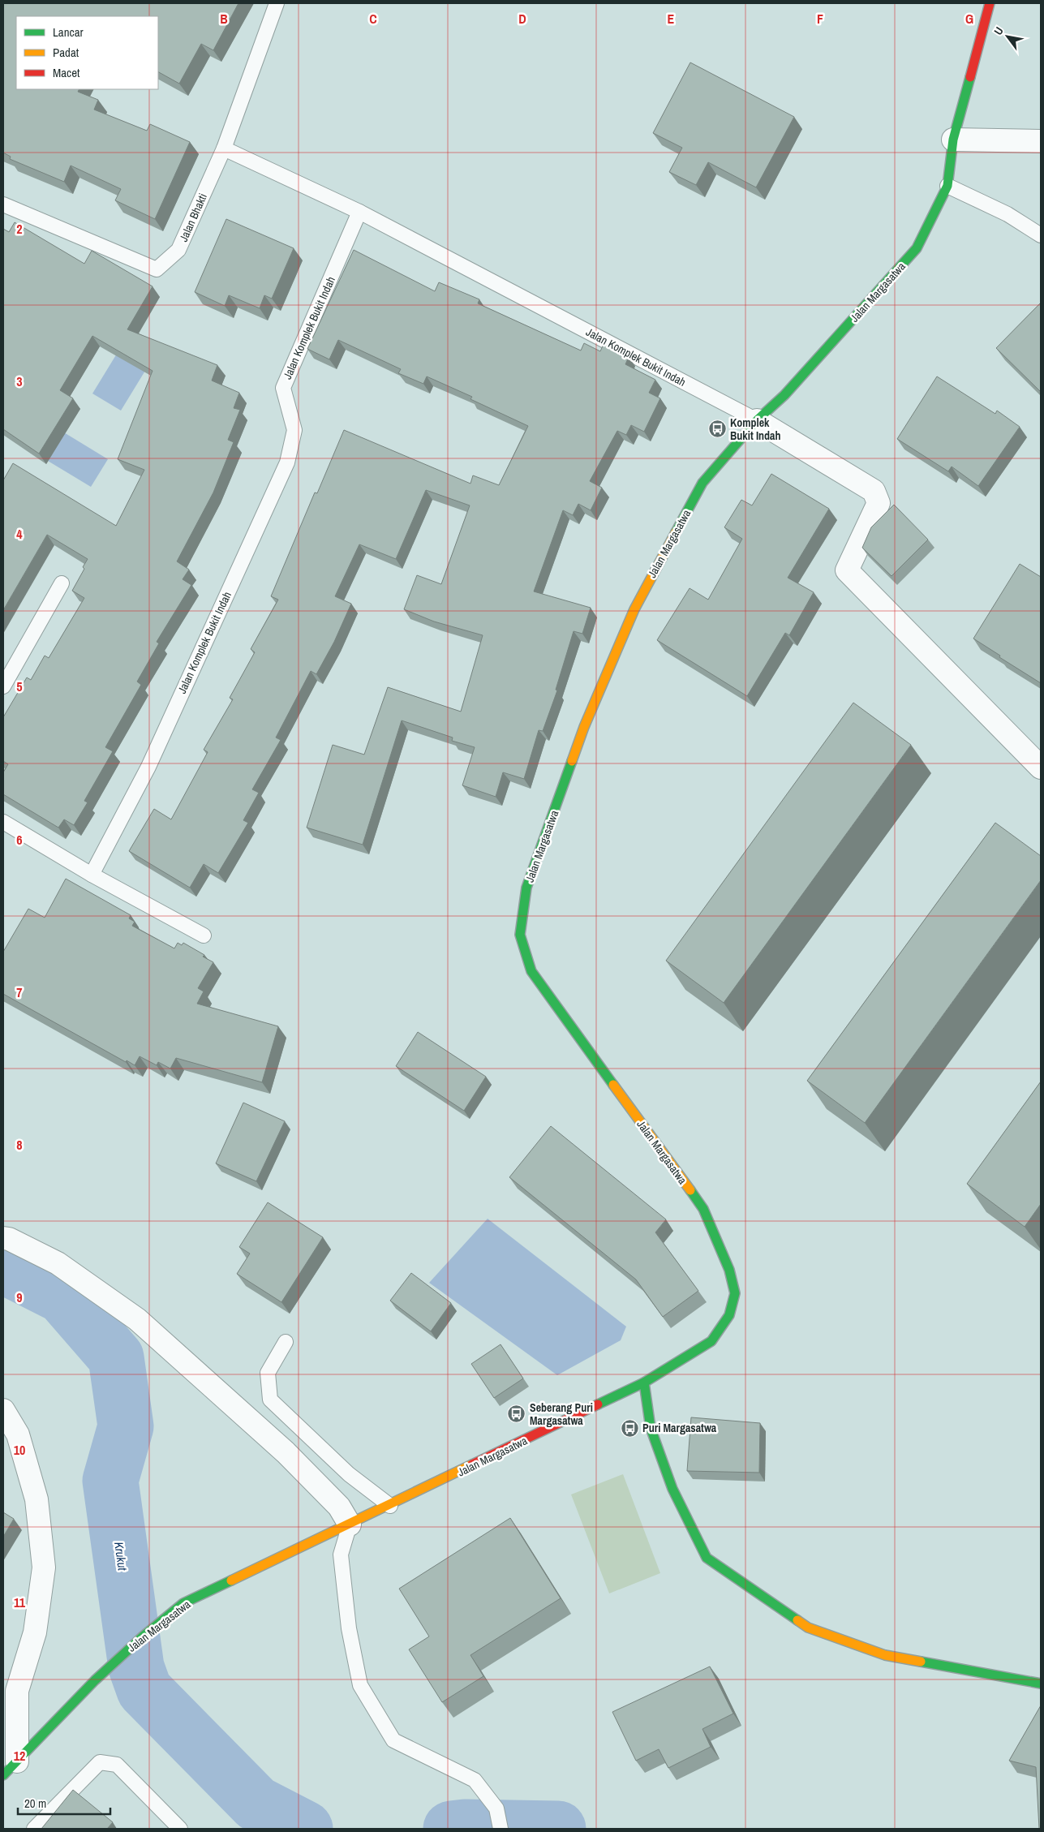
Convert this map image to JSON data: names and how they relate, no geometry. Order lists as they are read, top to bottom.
{
  "streets": {
    "street": ["Jalan Margasatwa"],
    "lane": ["Jalan Bhakti", "Jalan Komplek Bukit Indah"]
  },
  "crossings": [
    ["Jalan Margasatwa", "Jalan Komplek Bukit Indah"]
  ],
  "water": ["Krukut"],
  "places": {
    "bus stop": ["Komplek Bukit Indah", "Seberang Puri Margasatwa", "Puri Margasatwa"]
  },
  "legend": ["Lancar", "Padat", "Macet"],
  "scale_bar": "20 m",
  "north": "top left",
  "grid": {
    "columns": [
      "B",
      "C",
      "D",
      "E",
      "F",
      "G"
    ],
    "rows": [
      "2",
      "3",
      "4",
      "5",
      "6",
      "7",
      "8",
      "9",
      "10",
      "11",
      "12"
    ]
  }
}
